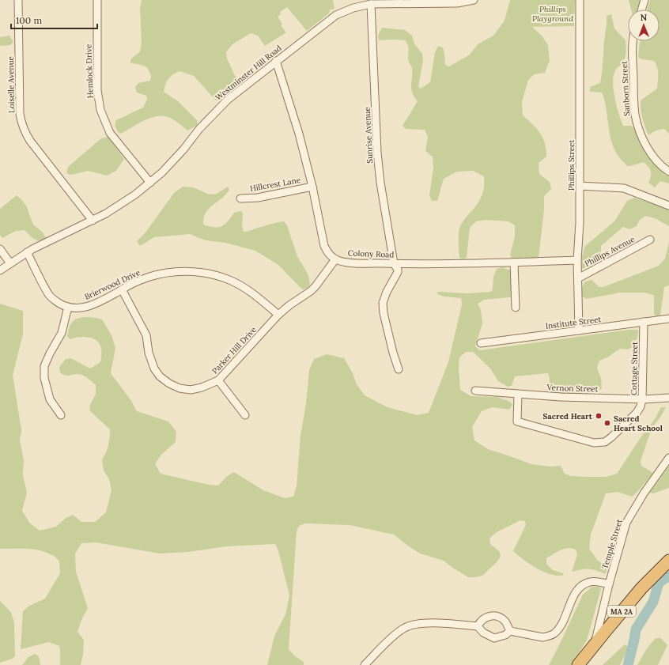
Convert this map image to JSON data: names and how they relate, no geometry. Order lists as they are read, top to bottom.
{
  "streets": {
    "highway": ["MA 2A"],
    "street": [
      "Hemlock Drive",
      "Westminster Hill Road",
      "Loiselle Avenue",
      "Sanborn Street",
      "Sunrise Avenue",
      "Phillips Street",
      "Hillcrest Lane",
      "Phillips Avenue",
      "Colony Road",
      "Brierwood Drive",
      "Institute Street",
      "Parker Hill Drive",
      "Cottage Street",
      "Vernon Street",
      "Temple Street"
    ]
  },
  "crossings": [
    ["Hemlock Drive", "Westminster Hill Road"],
    ["Westminster Hill Road", "Loiselle Avenue"],
    ["Westminster Hill Road", "Sunrise Avenue"],
    ["Westminster Hill Road", "Brierwood Drive"],
    ["Sunrise Avenue", "Colony Road"],
    ["Phillips Street", "Phillips Avenue"],
    ["Phillips Street", "Colony Road"],
    ["Phillips Street", "Institute Street"],
    ["Colony Road", "Parker Hill Drive"],
    ["Brierwood Drive", "Parker Hill Drive"],
    ["Institute Street", "Cottage Street"],
    ["Cottage Street", "Vernon Street"],
    ["Temple Street", "MA 2A"]
  ],
  "parks": ["Phillips Playground"],
  "places": ["Sacred Heart", "Sacred Heart School"],
  "scale_bar": "100 m",
  "north": "top"
}
